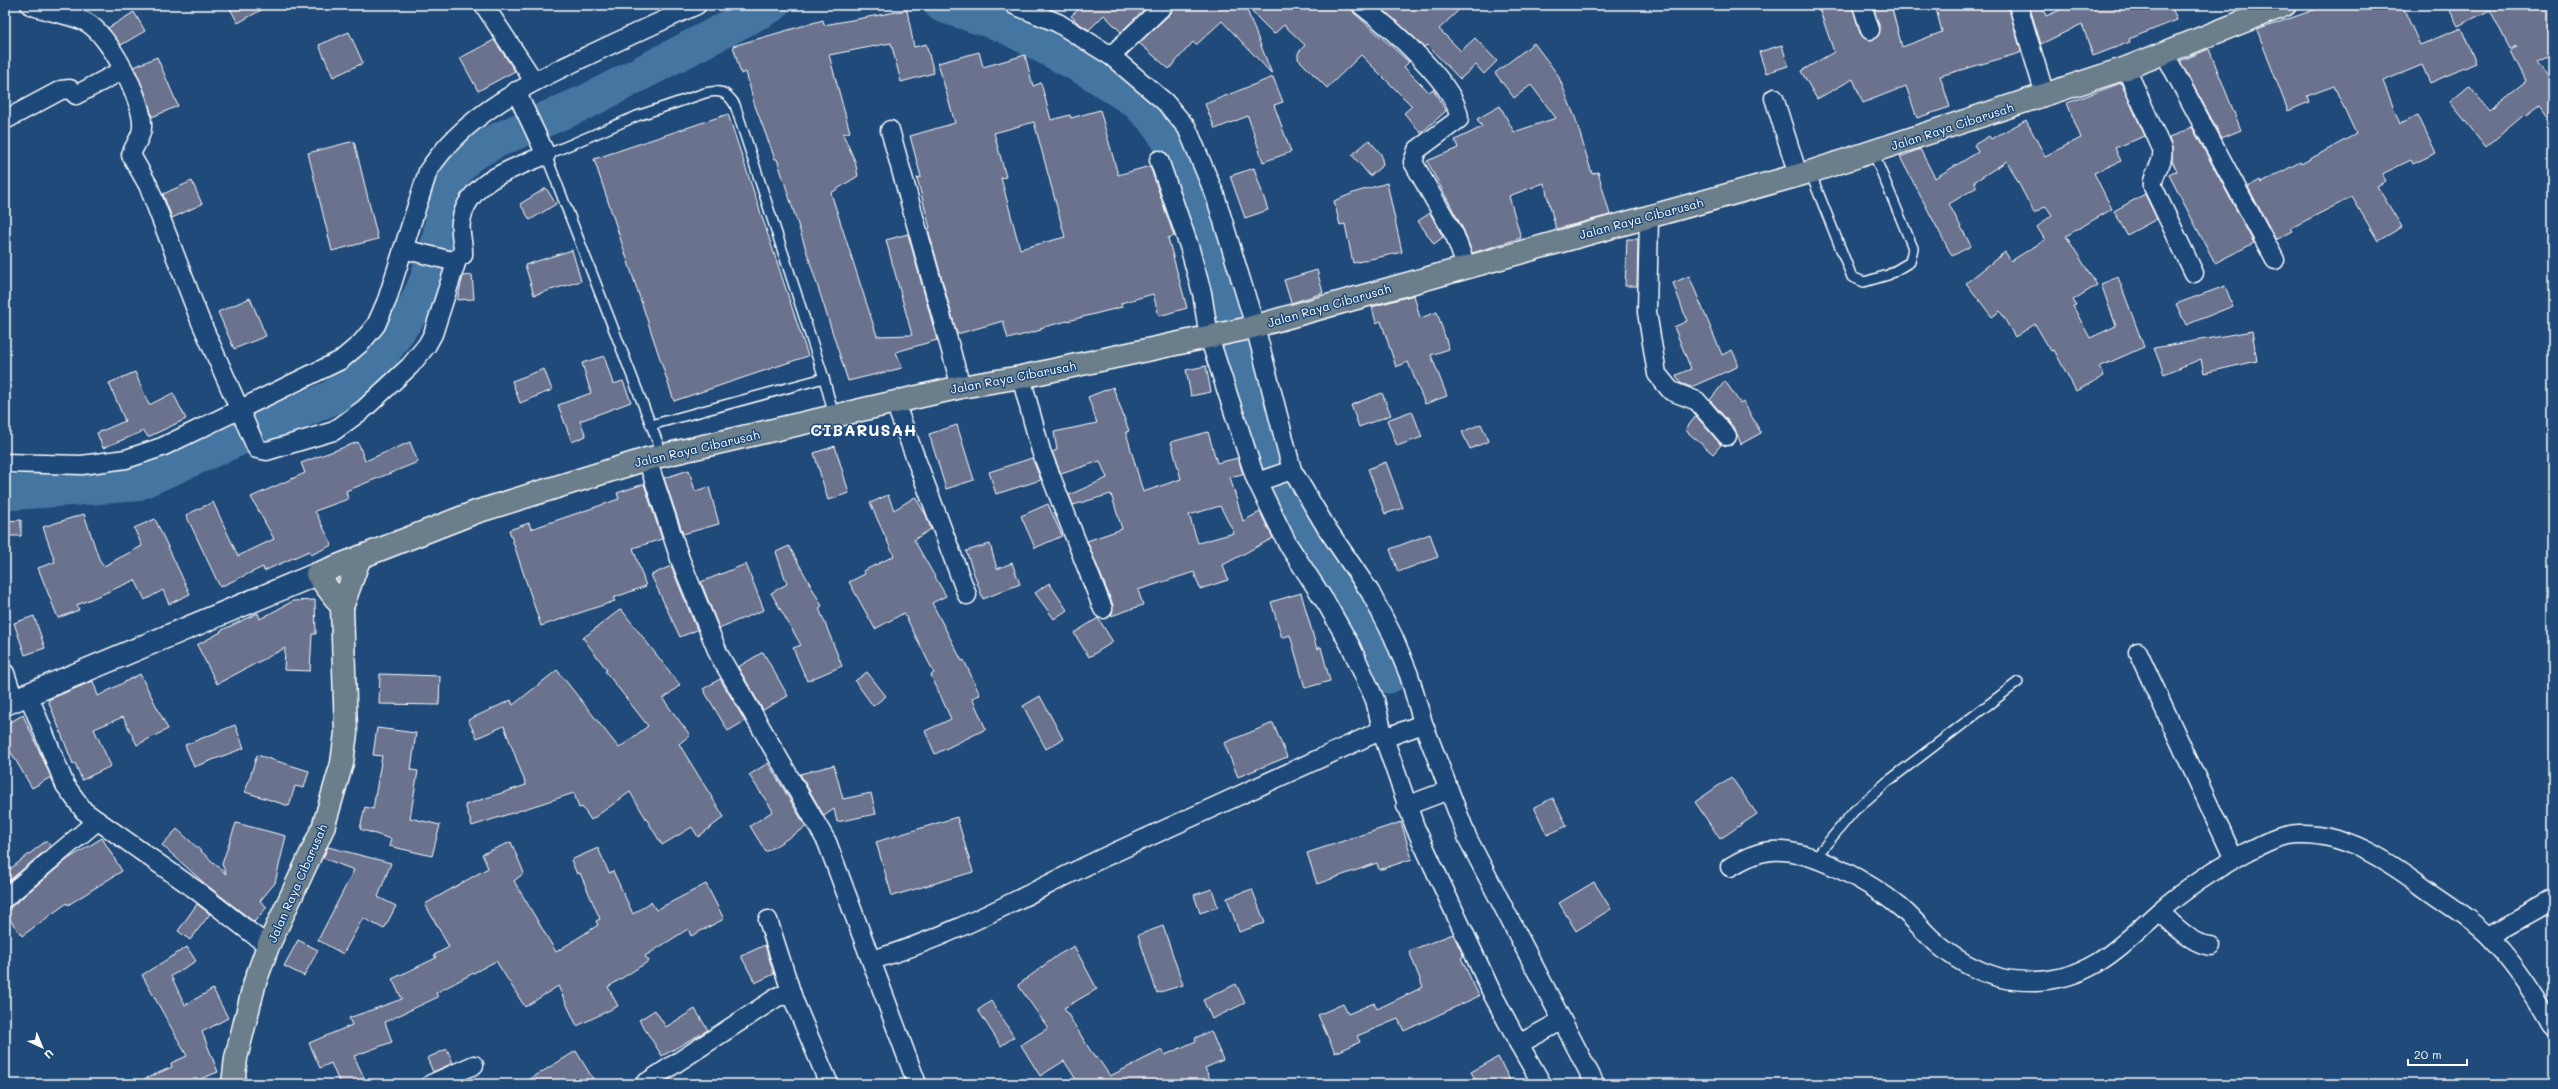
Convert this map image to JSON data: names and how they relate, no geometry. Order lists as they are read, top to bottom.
{
  "streets": {
    "main road": ["Jalan Raya Cibarusah"]
  },
  "districts": ["CIBARUSAH"],
  "scale_bar": "20 m",
  "north": "bottom right"
}
